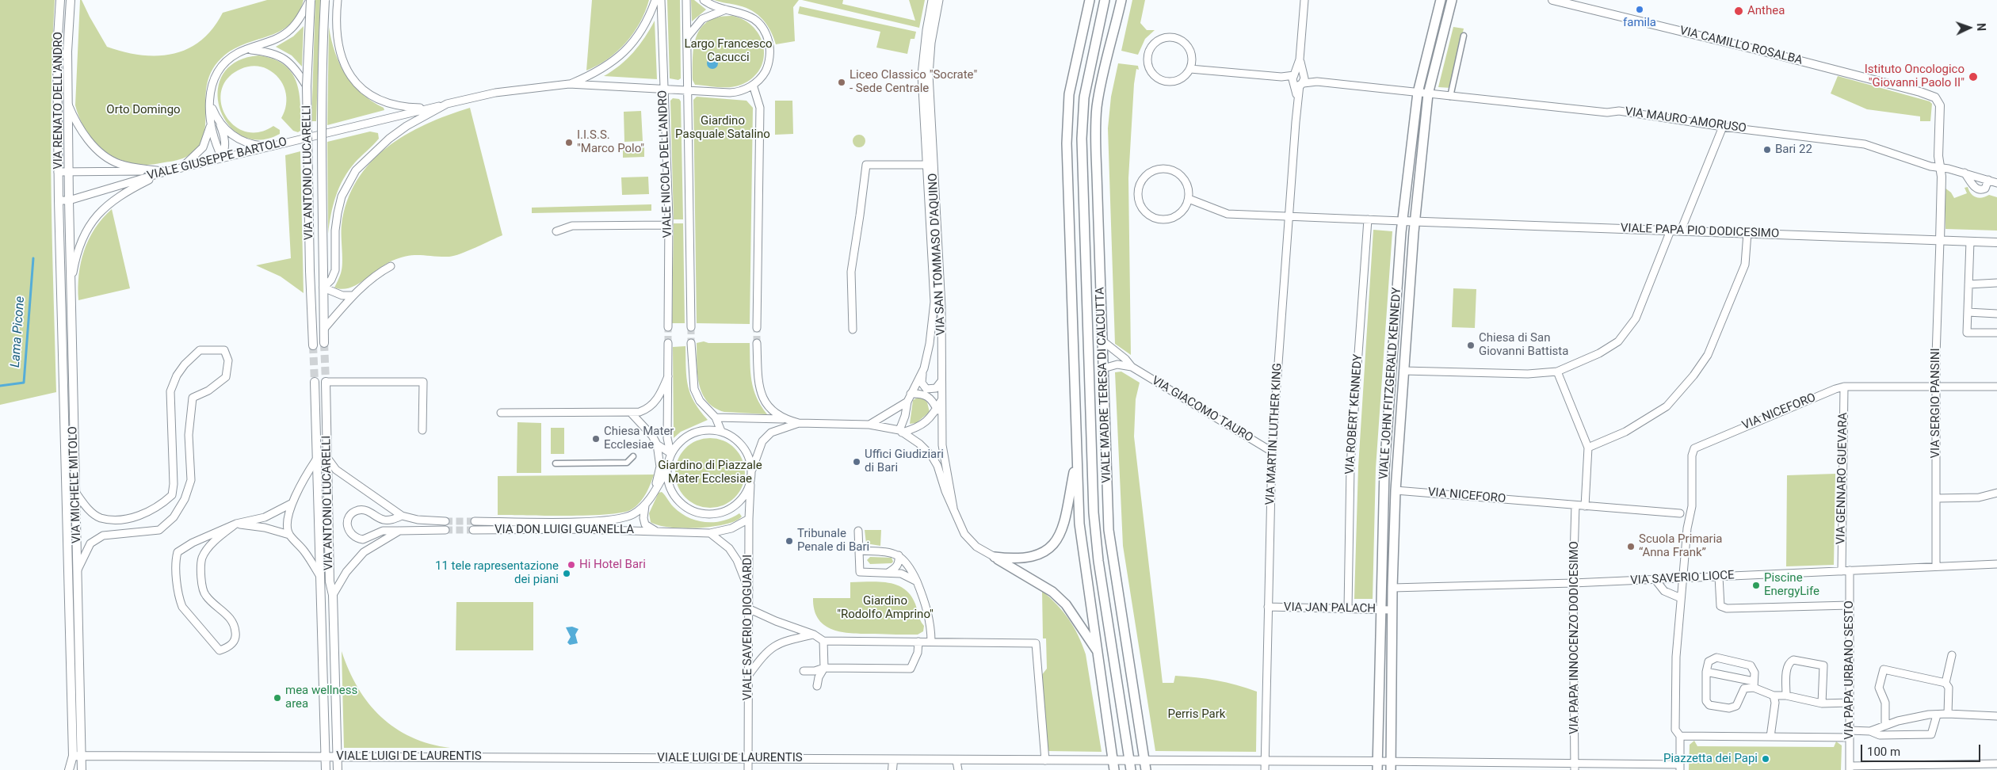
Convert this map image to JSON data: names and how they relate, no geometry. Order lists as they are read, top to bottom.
{
  "streets": {
    "main road": ["VIALE JOHN FITZGERALD KENNEDY", "VIALE MADRE TERESA DI CALCUTTA"],
    "street": [
      "VIA CAMILLO ROSALBA",
      "VIA RENATO DELL'ANDRO",
      "VIA MAURO AMORUSO",
      "VIALE GIUSEPPE BARTOLO",
      "VIALE NICOLA DELL'ANDRO",
      "VIA ANTONIO LUCARELLI",
      "VIALE PAPA PIO DODICESIMO",
      "VIA SAN TOMMASO D'AQUINO",
      "VIA SERGIO PANSINI",
      "VIA GIACOMO TAURO",
      "VIA NICEFORO",
      "VIA ROBERT KENNEDY",
      "VIA MARTIN LUTHER KING",
      "VIA GENNARO GUEVARA",
      "VIA MICHELE MITOLO",
      "VIA DON LUIGI GUANELLA",
      "VIA SAVERIO LIOCE",
      "VIA JAN PALACH",
      "VIALE SAVERIO DIOGUARDI",
      "VIA PAPA INNOCENZO DODICESIMO",
      "VIA PAPA URBANO SESTO",
      "VIALE LUIGI DE LAURENTIS"
    ]
  },
  "crossings": [
    ["VIA CAMILLO ROSALBA", "VIA MAURO AMORUSO"],
    ["VIA RENATO DELL'ANDRO", "VIALE GIUSEPPE BARTOLO"],
    ["VIA RENATO DELL'ANDRO", "VIA MICHELE MITOLO"],
    ["VIA MAURO AMORUSO", "VIALE JOHN FITZGERALD KENNEDY"],
    ["VIA MAURO AMORUSO", "VIA MARTIN LUTHER KING"],
    ["VIALE GIUSEPPE BARTOLO", "VIA MICHELE MITOLO"],
    ["VIA ANTONIO LUCARELLI", "VIALE LUIGI DE LAURENTIS"],
    ["VIALE PAPA PIO DODICESIMO", "VIALE JOHN FITZGERALD KENNEDY"],
    ["VIALE PAPA PIO DODICESIMO", "VIA SERGIO PANSINI"],
    ["VIALE JOHN FITZGERALD KENNEDY", "VIA NICEFORO"],
    ["VIALE JOHN FITZGERALD KENNEDY", "VIA SAVERIO LIOCE"],
    ["VIALE JOHN FITZGERALD KENNEDY", "VIA JAN PALACH"],
    ["VIALE JOHN FITZGERALD KENNEDY", "VIALE LUIGI DE LAURENTIS"],
    ["VIALE MADRE TERESA DI CALCUTTA", "VIA GIACOMO TAURO"],
    ["VIALE MADRE TERESA DI CALCUTTA", "VIALE LUIGI DE LAURENTIS"],
    ["VIA SERGIO PANSINI", "VIA NICEFORO"],
    ["VIA SERGIO PANSINI", "VIA SAVERIO LIOCE"],
    ["VIA GIACOMO TAURO", "VIA MARTIN LUTHER KING"],
    ["VIA NICEFORO", "VIA GENNARO GUEVARA"],
    ["VIA NICEFORO", "VIA SAVERIO LIOCE"],
    ["VIA NICEFORO", "VIA PAPA INNOCENZO DODICESIMO"],
    ["VIA ROBERT KENNEDY", "VIA JAN PALACH"],
    ["VIA MARTIN LUTHER KING", "VIA JAN PALACH"],
    ["VIA MARTIN LUTHER KING", "VIALE LUIGI DE LAURENTIS"],
    ["VIA GENNARO GUEVARA", "VIA SAVERIO LIOCE"],
    ["VIA MICHELE MITOLO", "VIALE LUIGI DE LAURENTIS"],
    ["VIA DON LUIGI GUANELLA", "VIALE SAVERIO DIOGUARDI"],
    ["VIA SAVERIO LIOCE", "VIA PAPA INNOCENZO DODICESIMO"],
    ["VIA SAVERIO LIOCE", "VIA PAPA URBANO SESTO"],
    ["VIALE SAVERIO DIOGUARDI", "VIALE LUIGI DE LAURENTIS"]
  ],
  "water": ["Lama Picone"],
  "parks": [
    "Largo Francesco Cacucci",
    "Orto Domingo",
    "Giardino Pasquale Satalino",
    "Giardino di Piazzale Mater Ecclesiae",
    "Giardino \"Rodolfo Amprino\"",
    "Perris Park"
  ],
  "places": [
    "famila",
    "Anthea",
    "Istituto Oncologico \"Giovanni Paolo II\"",
    "Liceo Classico \"Socrate\" - Sede Centrale",
    "I.I.S.S. \"Marco Polo\"",
    "Bari 22",
    "Chiesa di San Giovanni Battista",
    "Chiesa Mater Ecclesiae",
    "Uffici Giudiziari di Bari",
    "Tribunale Penale di Bari",
    "Scuola Primaria “Anna Frank”",
    "Hi Hotel Bari",
    "11 tele rapresentazione dei piani",
    "Piscine EnergyLife",
    "mea wellness area",
    "Piazzetta dei Papi"
  ],
  "scale_bar": "100 m",
  "north": "right"
}
